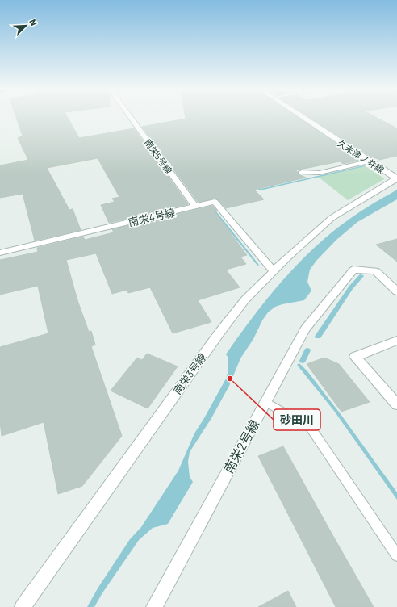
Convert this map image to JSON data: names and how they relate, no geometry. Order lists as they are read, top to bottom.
{
  "streets": {
    "street": [
      "南栄5号線",
      "久末津ノ井線",
      "南栄4号線",
      "南栄3号線",
      "南栄2号線"
    ]
  },
  "crossings": [
    ["南栄5号線", "南栄4号線"],
    ["久末津ノ井線", "南栄3号線"],
    ["南栄4号線", "南栄3号線"]
  ],
  "places": ["砂田川"],
  "north": "top right"
}
